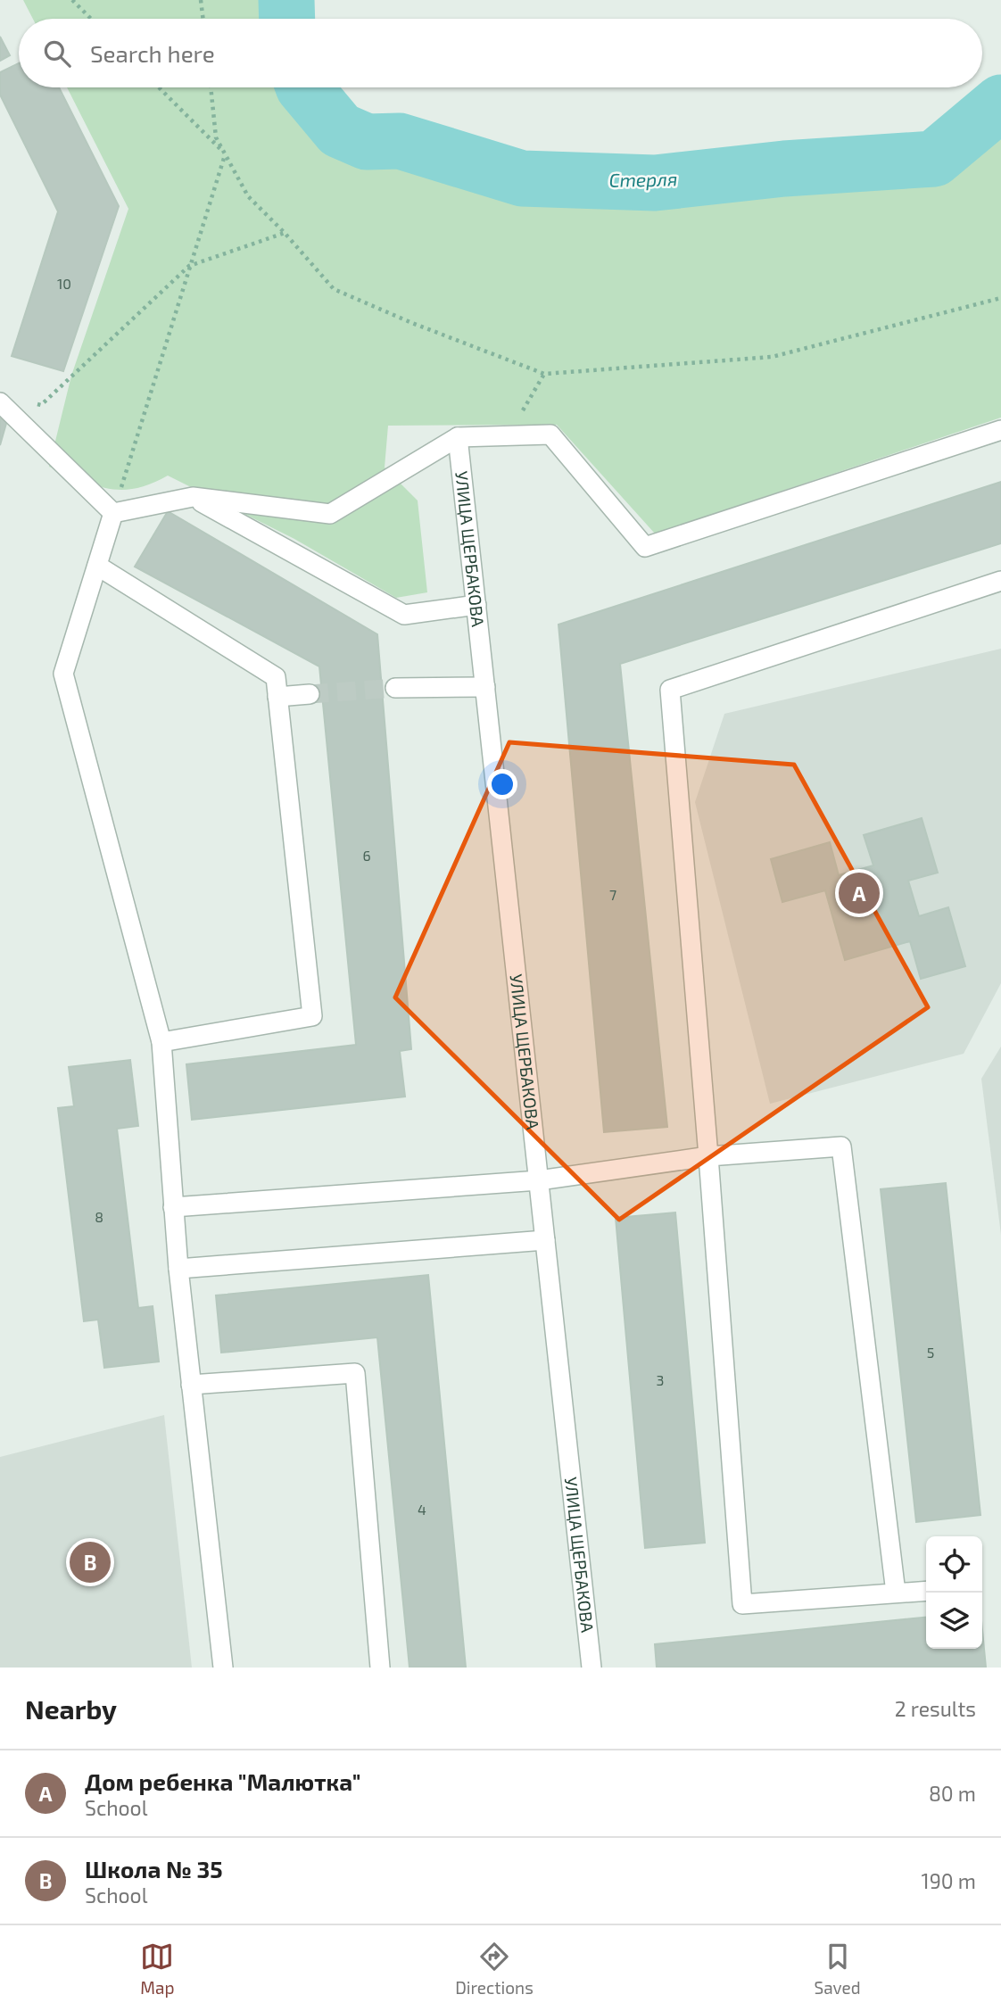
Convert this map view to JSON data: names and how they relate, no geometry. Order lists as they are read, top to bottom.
{
  "streets": {
    "street": ["УЛИЦА ЩЕРБАКОВА"]
  },
  "water": ["Стерля"],
  "house_numbers": [
    "10",
    "6",
    "7",
    "8",
    "5",
    "3",
    "4"
  ],
  "page": {
    "search": "Search here",
    "pins": ["A", "B"],
    "heading": ["Nearby", "2 results"],
    "list": [
      {
        "mark": "A",
        "name": "Дом ребенка \"Малютка\"",
        "note": "School",
        "value": "80 m"
      },
      {
        "mark": "B",
        "name": "Школа № 35",
        "note": "School",
        "value": "190 m"
      }
    ],
    "nav": ["Map", "Directions", "Saved"]
  }
}
